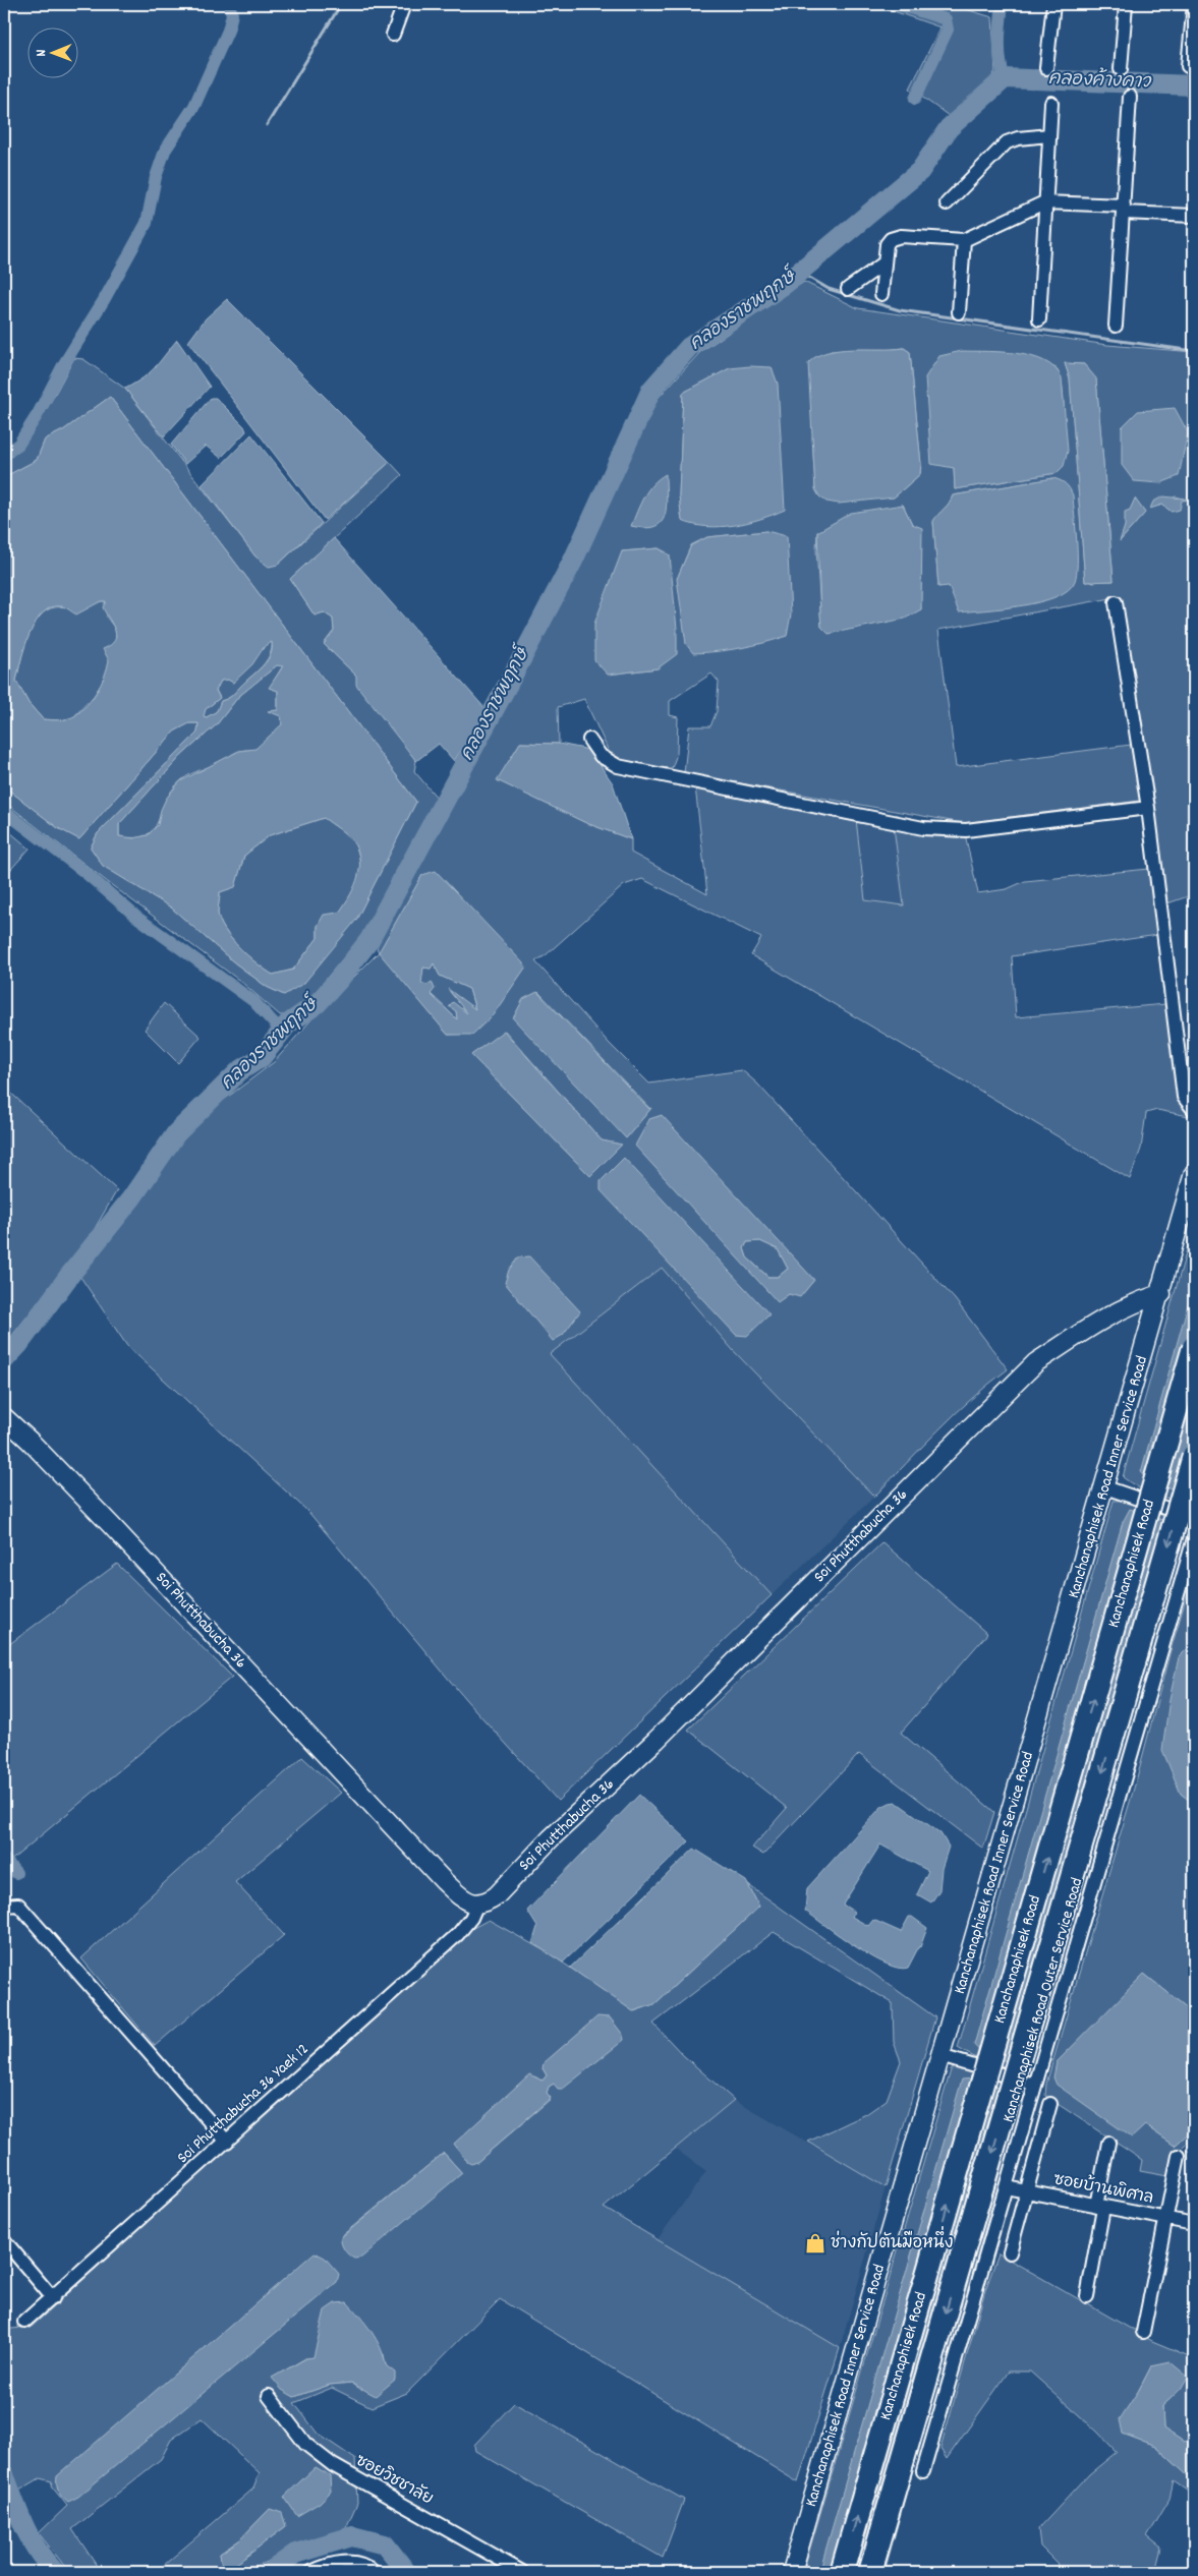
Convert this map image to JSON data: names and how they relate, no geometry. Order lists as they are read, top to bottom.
{
  "streets": {
    "highway": ["Kanchanaphisek Road"],
    "street": [
      "Kanchanaphisek Road Inner Service Road",
      "Soi Phutthabucha 36",
      "Kanchanaphisek Road Outer Service Road",
      "Soi Phutthabucha 36 Yaek 12",
      "ซอยบ้านพิศาล",
      "ซอยวิชชาลัย"
    ]
  },
  "crossings": [
    ["Kanchanaphisek Road Inner Service Road", "Soi Phutthabucha 36"],
    ["Soi Phutthabucha 36", "Soi Phutthabucha 36 Yaek 12"],
    ["Kanchanaphisek Road Outer Service Road", "ซอยบ้านพิศาล"]
  ],
  "water": ["คลองค้างคาว", "คลองราชพฤกษ์"],
  "places": {
    "shop": ["ช่างกัปตันมือหนึ่ง"]
  },
  "north": "left"
}
